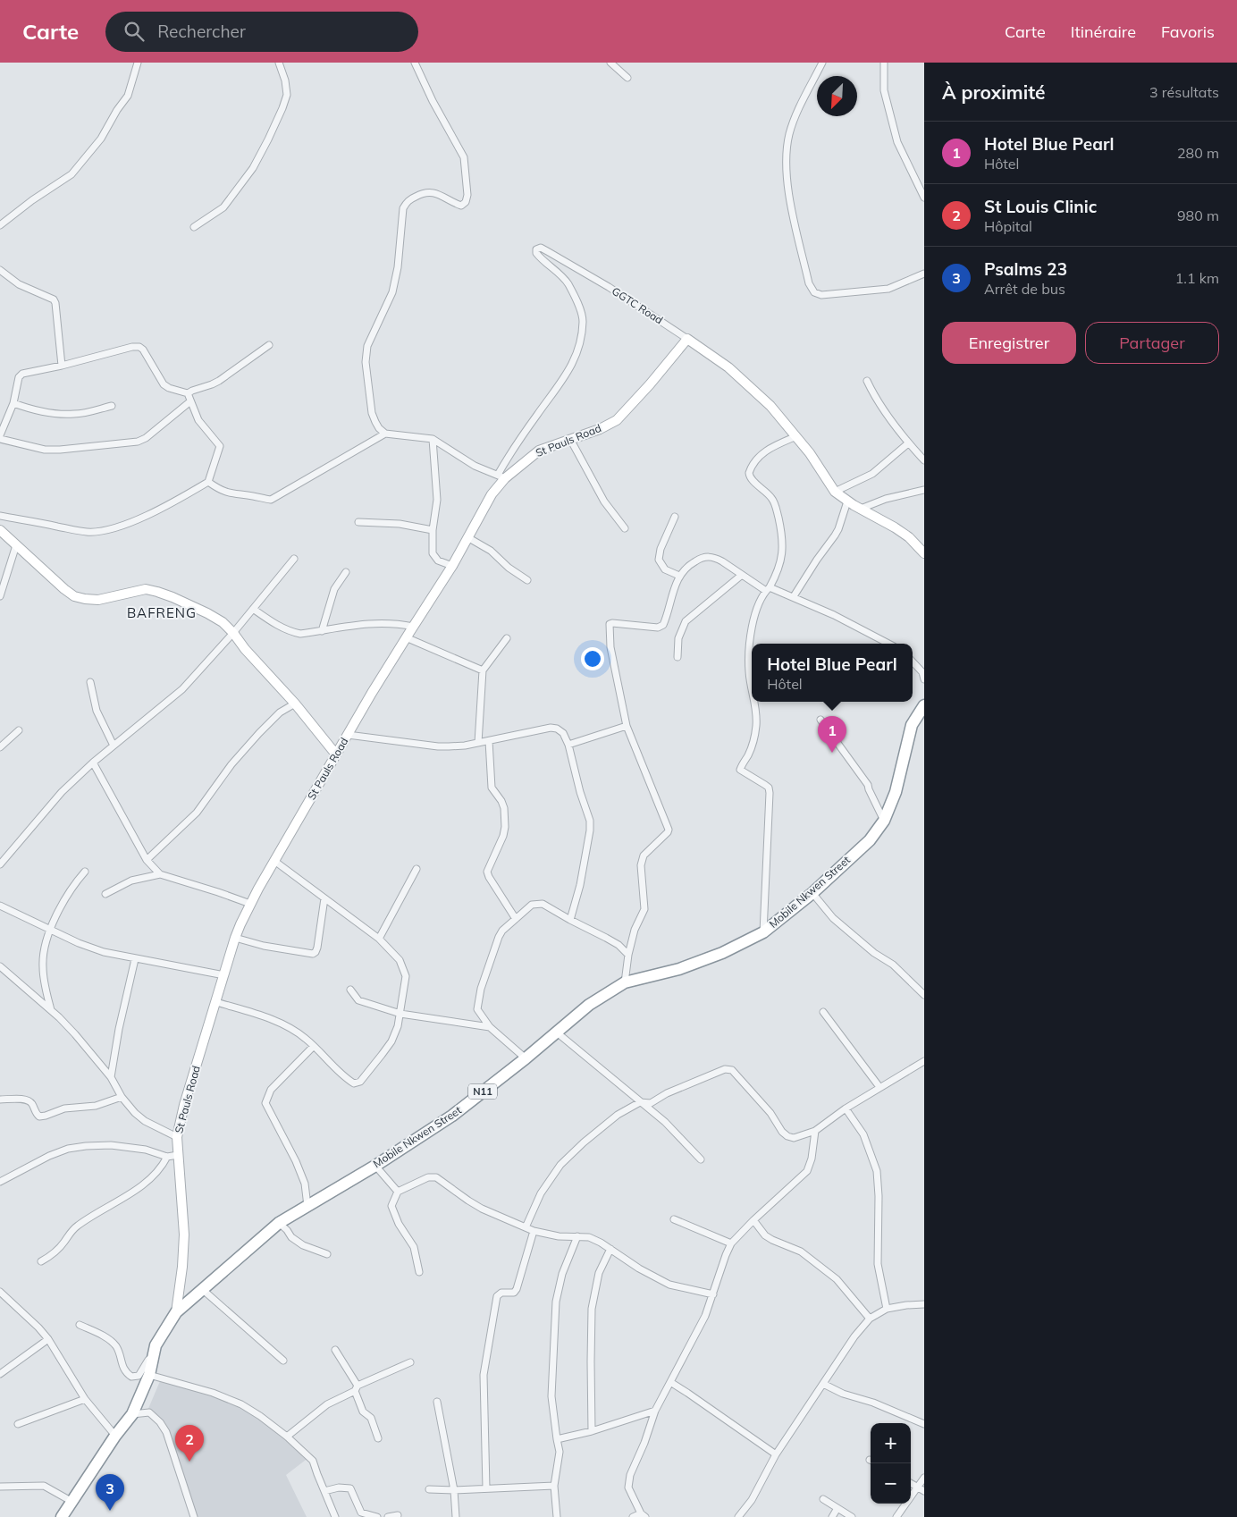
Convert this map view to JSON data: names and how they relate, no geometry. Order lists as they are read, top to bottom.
{
  "streets": {
    "highway": ["Mobile Nkwen Street", "N11"],
    "street": ["GGTC Road", "St Pauls Road"]
  },
  "crossings": [
    ["GGTC Road", "St Pauls Road"],
    ["St Pauls Road", "Mobile Nkwen Street"]
  ],
  "districts": ["BAFRENG"],
  "north": "bottom left",
  "page": {
    "header": "Carte",
    "search": "Rechercher",
    "nav": ["Carte", "Itinéraire", "Favoris"],
    "heading": ["À proximité", "3 résultats"],
    "list": [
      {
        "mark": "1",
        "name": "Hotel Blue Pearl",
        "note": "Hôtel",
        "value": "280 m"
      },
      {
        "mark": "2",
        "name": "St Louis Clinic",
        "note": "Hôpital",
        "value": "980 m"
      },
      {
        "mark": "3",
        "name": "Psalms 23",
        "note": "Arrêt de bus",
        "value": "1.1 km"
      }
    ],
    "buttons": ["Enregistrer", "Partager"],
    "popup": ["Hotel Blue Pearl", "Hôtel"],
    "pins": ["1", "2", "3"],
    "map_buttons": ["+", "−"]
  }
}
